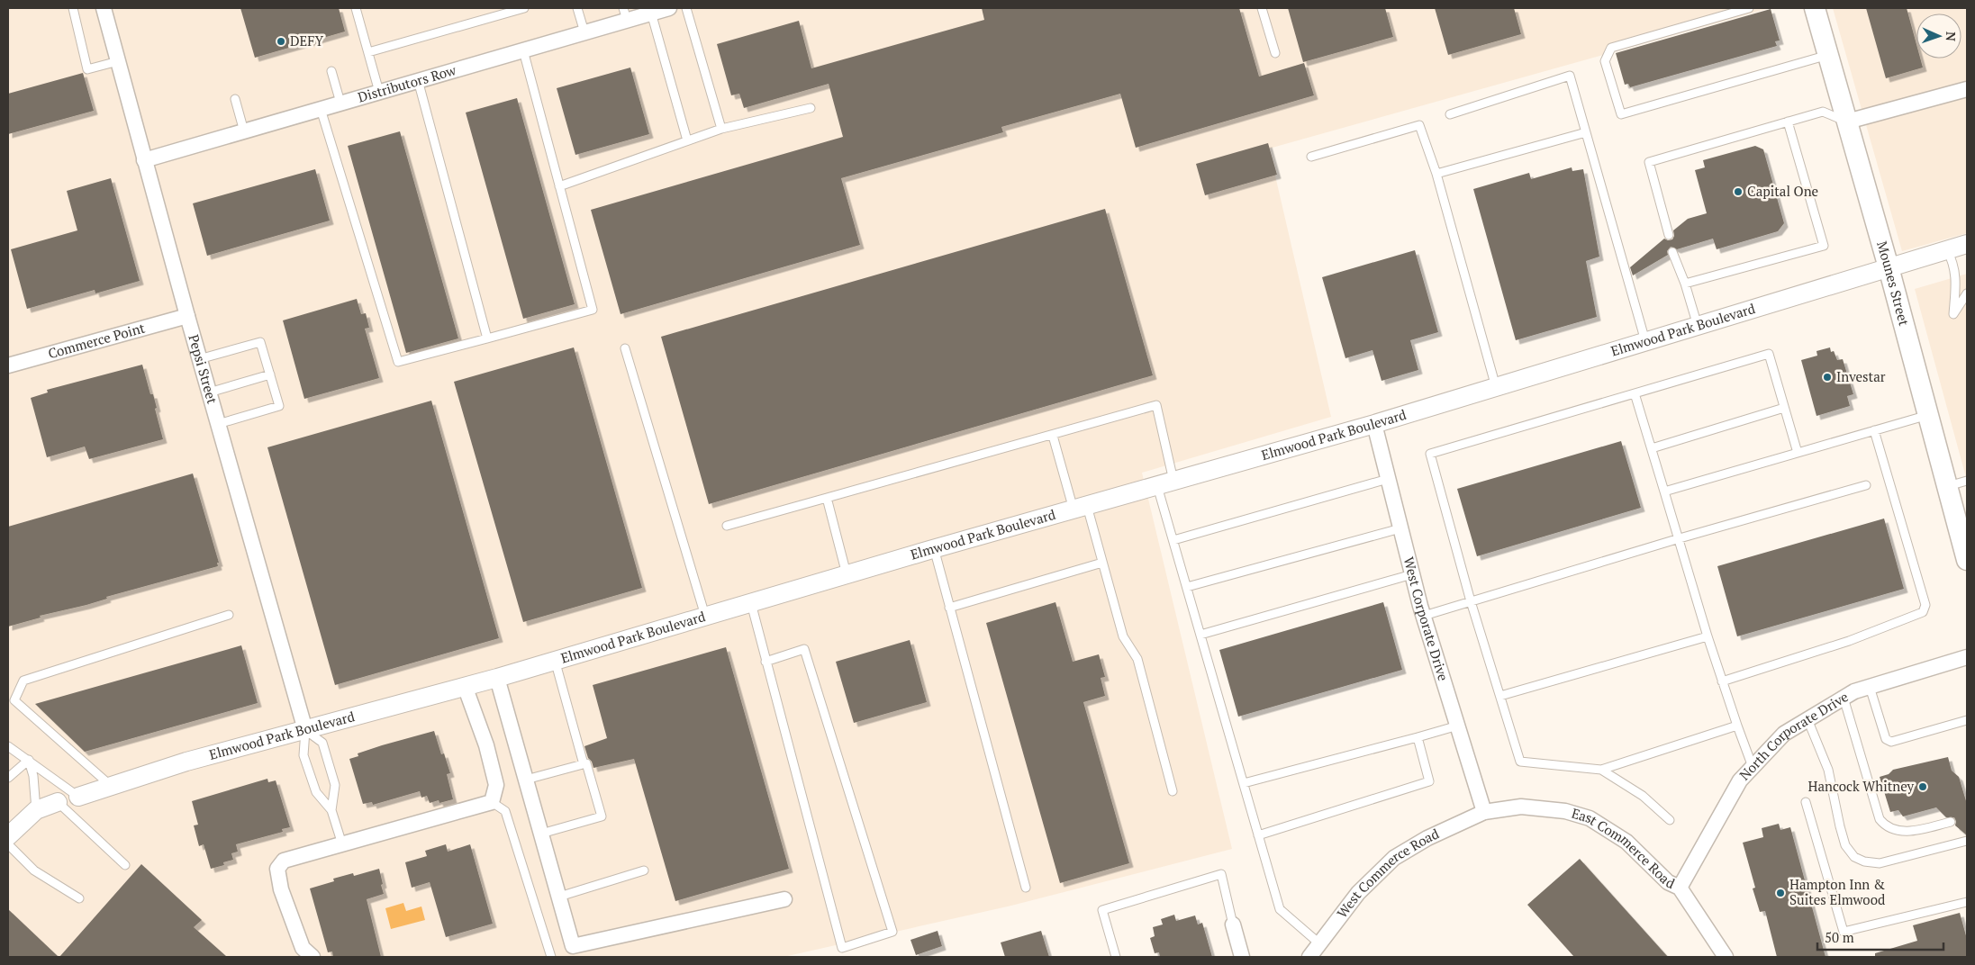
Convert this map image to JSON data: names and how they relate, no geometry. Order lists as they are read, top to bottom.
{
  "streets": {
    "main road": ["Mounes Street"],
    "street": [
      "Distributors Row",
      "Elmwood Park Boulevard",
      "Commerce Point",
      "Pepsi Street",
      "West Corporate Drive",
      "North Corporate Drive",
      "East Commerce Road",
      "West Commerce Road"
    ]
  },
  "crossings": [
    ["Distributors Row", "Pepsi Street"],
    ["Mounes Street", "Elmwood Park Boulevard"],
    ["Elmwood Park Boulevard", "Pepsi Street"],
    ["Elmwood Park Boulevard", "West Corporate Drive"],
    ["Commerce Point", "Pepsi Street"],
    ["West Corporate Drive", "East Commerce Road"],
    ["West Corporate Drive", "West Commerce Road"],
    ["North Corporate Drive", "East Commerce Road"],
    ["East Commerce Road", "West Commerce Road"]
  ],
  "places": [
    "DEFY",
    "Capital One",
    "Investar",
    "Hancock Whitney",
    "Hampton Inn & Suites Elmwood"
  ],
  "scale_bar": "50 m",
  "north": "right"
}
